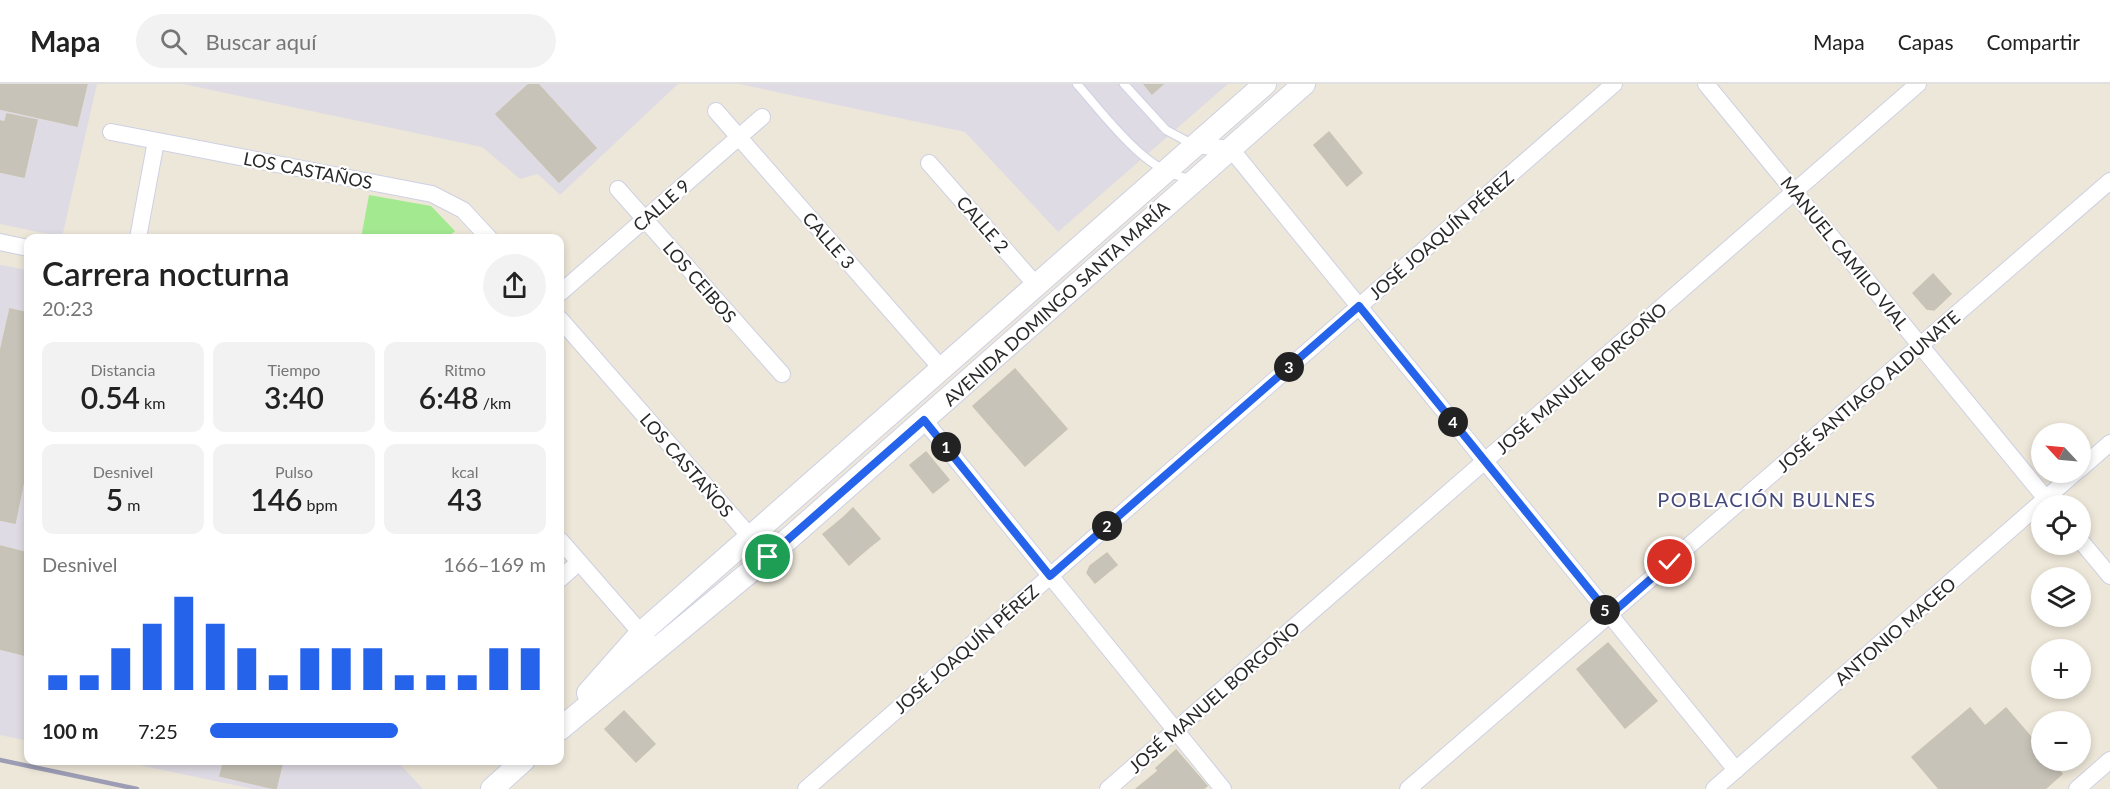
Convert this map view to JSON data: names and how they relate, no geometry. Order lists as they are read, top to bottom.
{
  "streets": {
    "main road": ["AVENIDA DOMINGO SANTA MARÍA"],
    "street": [
      "LOS CASTAÑOS",
      "CALLE 9",
      "CALLE 2",
      "JOSÉ JOAQUÍN PÉREZ",
      "CALLE 3",
      "MANUEL CAMILO VIAL",
      "LOS CEIBOS",
      "JOSÉ MANUEL BORGOÑO",
      "JOSÉ SANTIAGO ALDUNATE",
      "ANTONIO MACEO"
    ]
  },
  "crossings": [
    ["LOS CASTAÑOS", "AVENIDA DOMINGO SANTA MARÍA"],
    ["CALLE 9", "CALLE 3"],
    ["CALLE 9", "LOS CEIBOS"],
    ["CALLE 2", "AVENIDA DOMINGO SANTA MARÍA"],
    ["CALLE 3", "AVENIDA DOMINGO SANTA MARÍA"],
    ["MANUEL CAMILO VIAL", "JOSÉ MANUEL BORGOÑO"],
    ["MANUEL CAMILO VIAL", "JOSÉ SANTIAGO ALDUNATE"]
  ],
  "districts": ["POBLACIÓN BULNES"],
  "north": "top left",
  "page": {
    "header": "Mapa",
    "search": "Buscar aquí",
    "nav": ["Mapa", "Capas", "Compartir"],
    "heading": ["Carrera nocturna", "20:23"],
    "stats": [
      ["Distancia", "0.54 km"],
      ["Tiempo", "3:40"],
      ["Ritmo", "6:48 /km"],
      ["Desnivel", "5 m"],
      ["Pulso", "146 bpm"],
      ["kcal", "43"]
    ],
    "pins": [
      "3",
      "4",
      "1",
      "2",
      "5"
    ],
    "map_buttons": ["+", "−"],
    "chart": ["Desnivel", "166–169 m"],
    "list": [
      {
        "name": "100 m",
        "note": "7:25"
      }
    ]
  }
}
